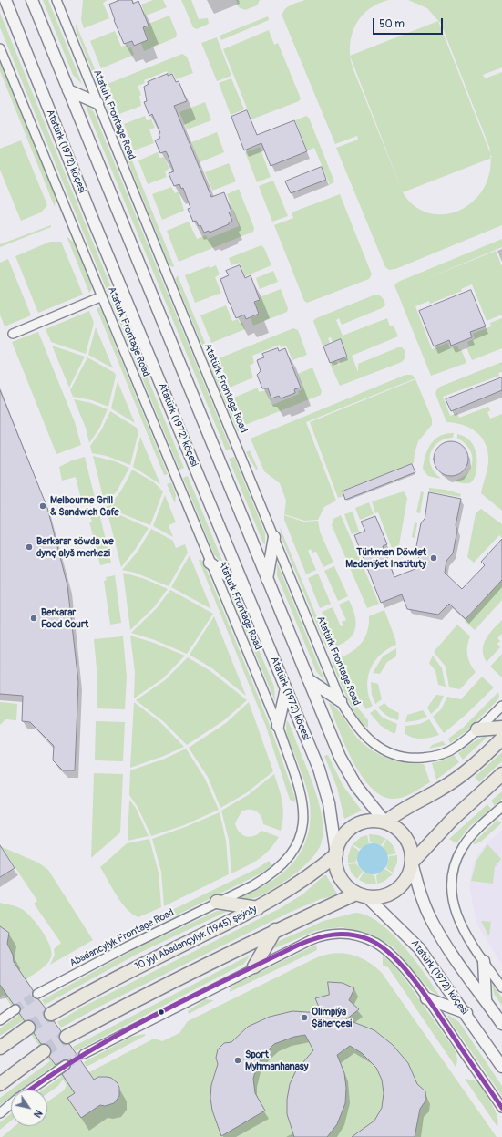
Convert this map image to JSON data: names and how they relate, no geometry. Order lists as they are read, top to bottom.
{
  "streets": {
    "main road": ["Atatürk (1972) köçesi", "10 ýyl Abadançylyk (1945) şaýoly"],
    "street": ["Atatürk Frontage Road", "Ataturk Frontage Road", "Abadancylyk Frontage Road"]
  },
  "crossings": [
    ["Atatürk (1972) köçesi", "10 ýyl Abadançylyk (1945) şaýoly"],
    ["Ataturk Frontage Road", "Abadancylyk Frontage Road"]
  ],
  "places": [
    "Melbourne Grill & Sandwich Cafe",
    "Berkarar söwda we dynç alyš merkezi",
    "Türkmen Döwlet Medeniýet Instituty",
    "Berkarar Food Court",
    "Olimpiýa Şäherçesi",
    "Sport Myhmanhanasy"
  ],
  "scale_bar": "50 m",
  "north": "bottom right"
}
